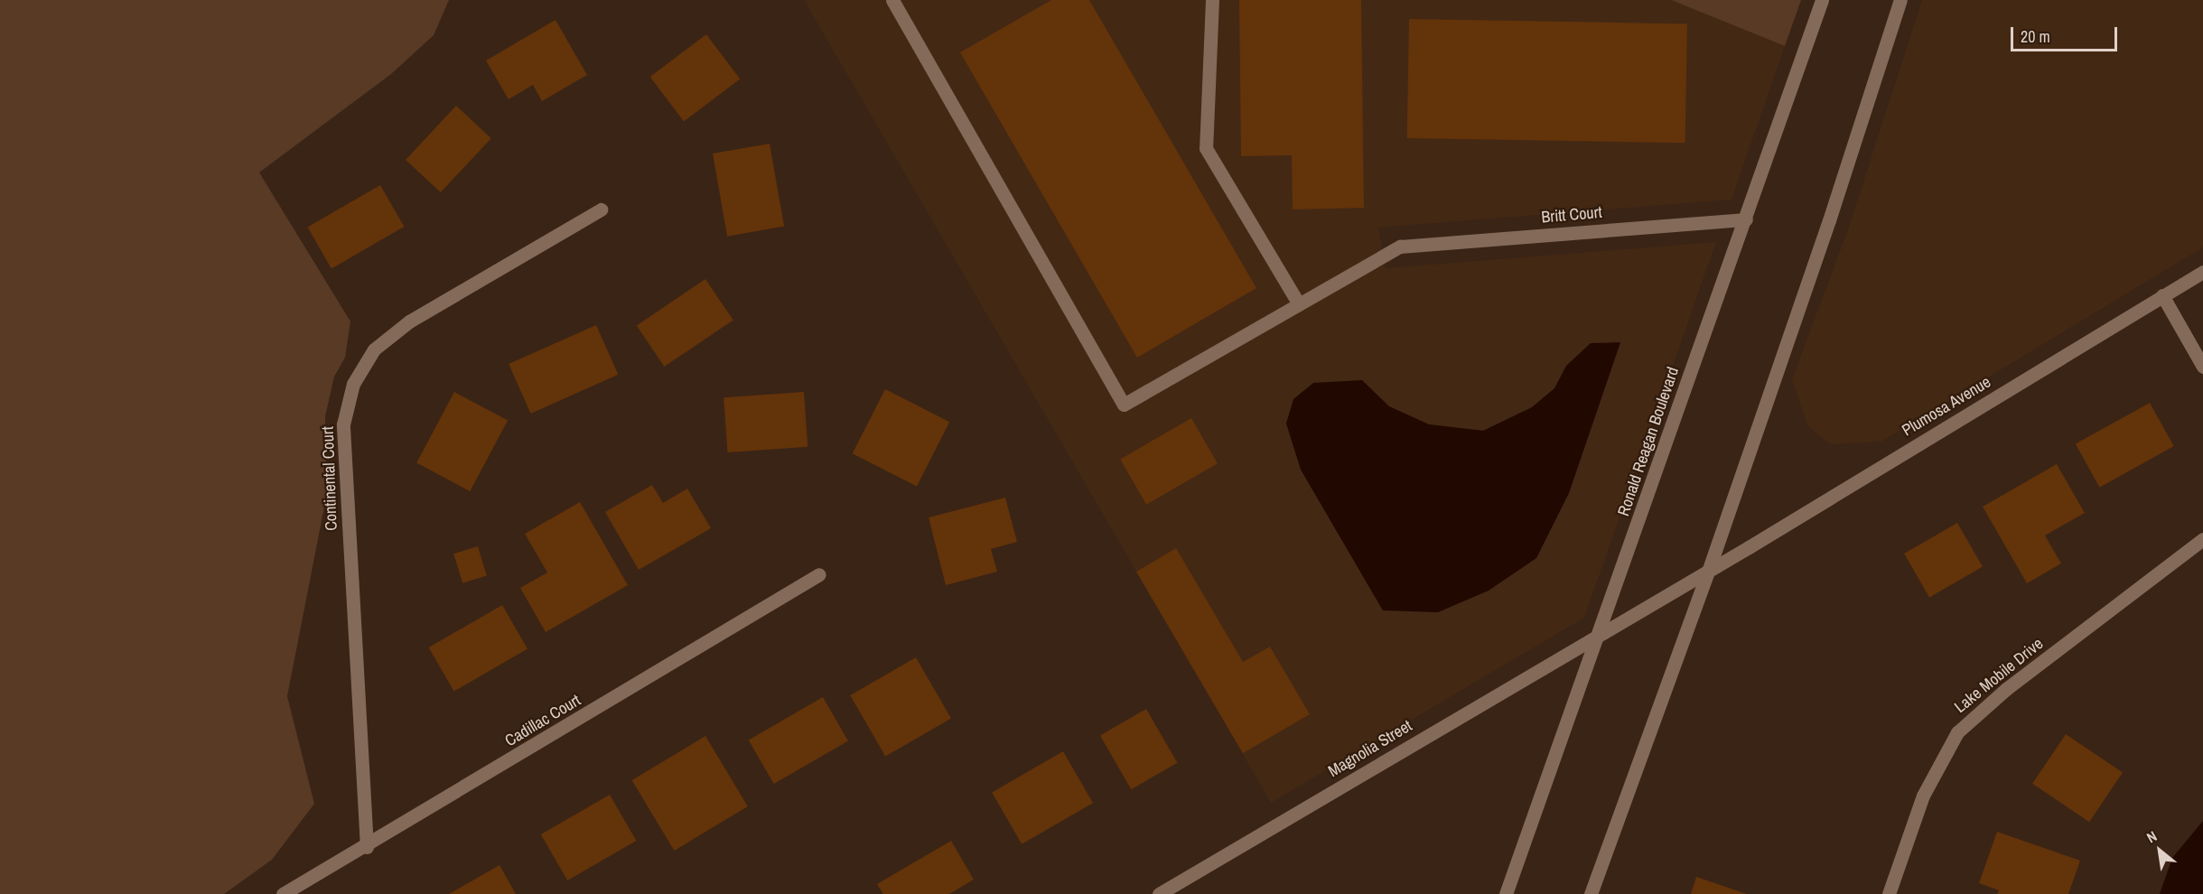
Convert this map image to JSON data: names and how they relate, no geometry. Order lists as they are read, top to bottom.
{
  "streets": {
    "street": [
      "Britt Court",
      "Plumosa Avenue",
      "Ronald Reagan Boulevard",
      "Continental Court",
      "Lake Mobile Drive",
      "Cadillac Court",
      "Magnolia Street"
    ]
  },
  "crossings": [
    ["Britt Court", "Ronald Reagan Boulevard"],
    ["Plumosa Avenue", "Ronald Reagan Boulevard"],
    ["Plumosa Avenue", "Magnolia Street"],
    ["Ronald Reagan Boulevard", "Magnolia Street"],
    ["Continental Court", "Cadillac Court"]
  ],
  "scale_bar": "20 m",
  "north": "top left"
}
